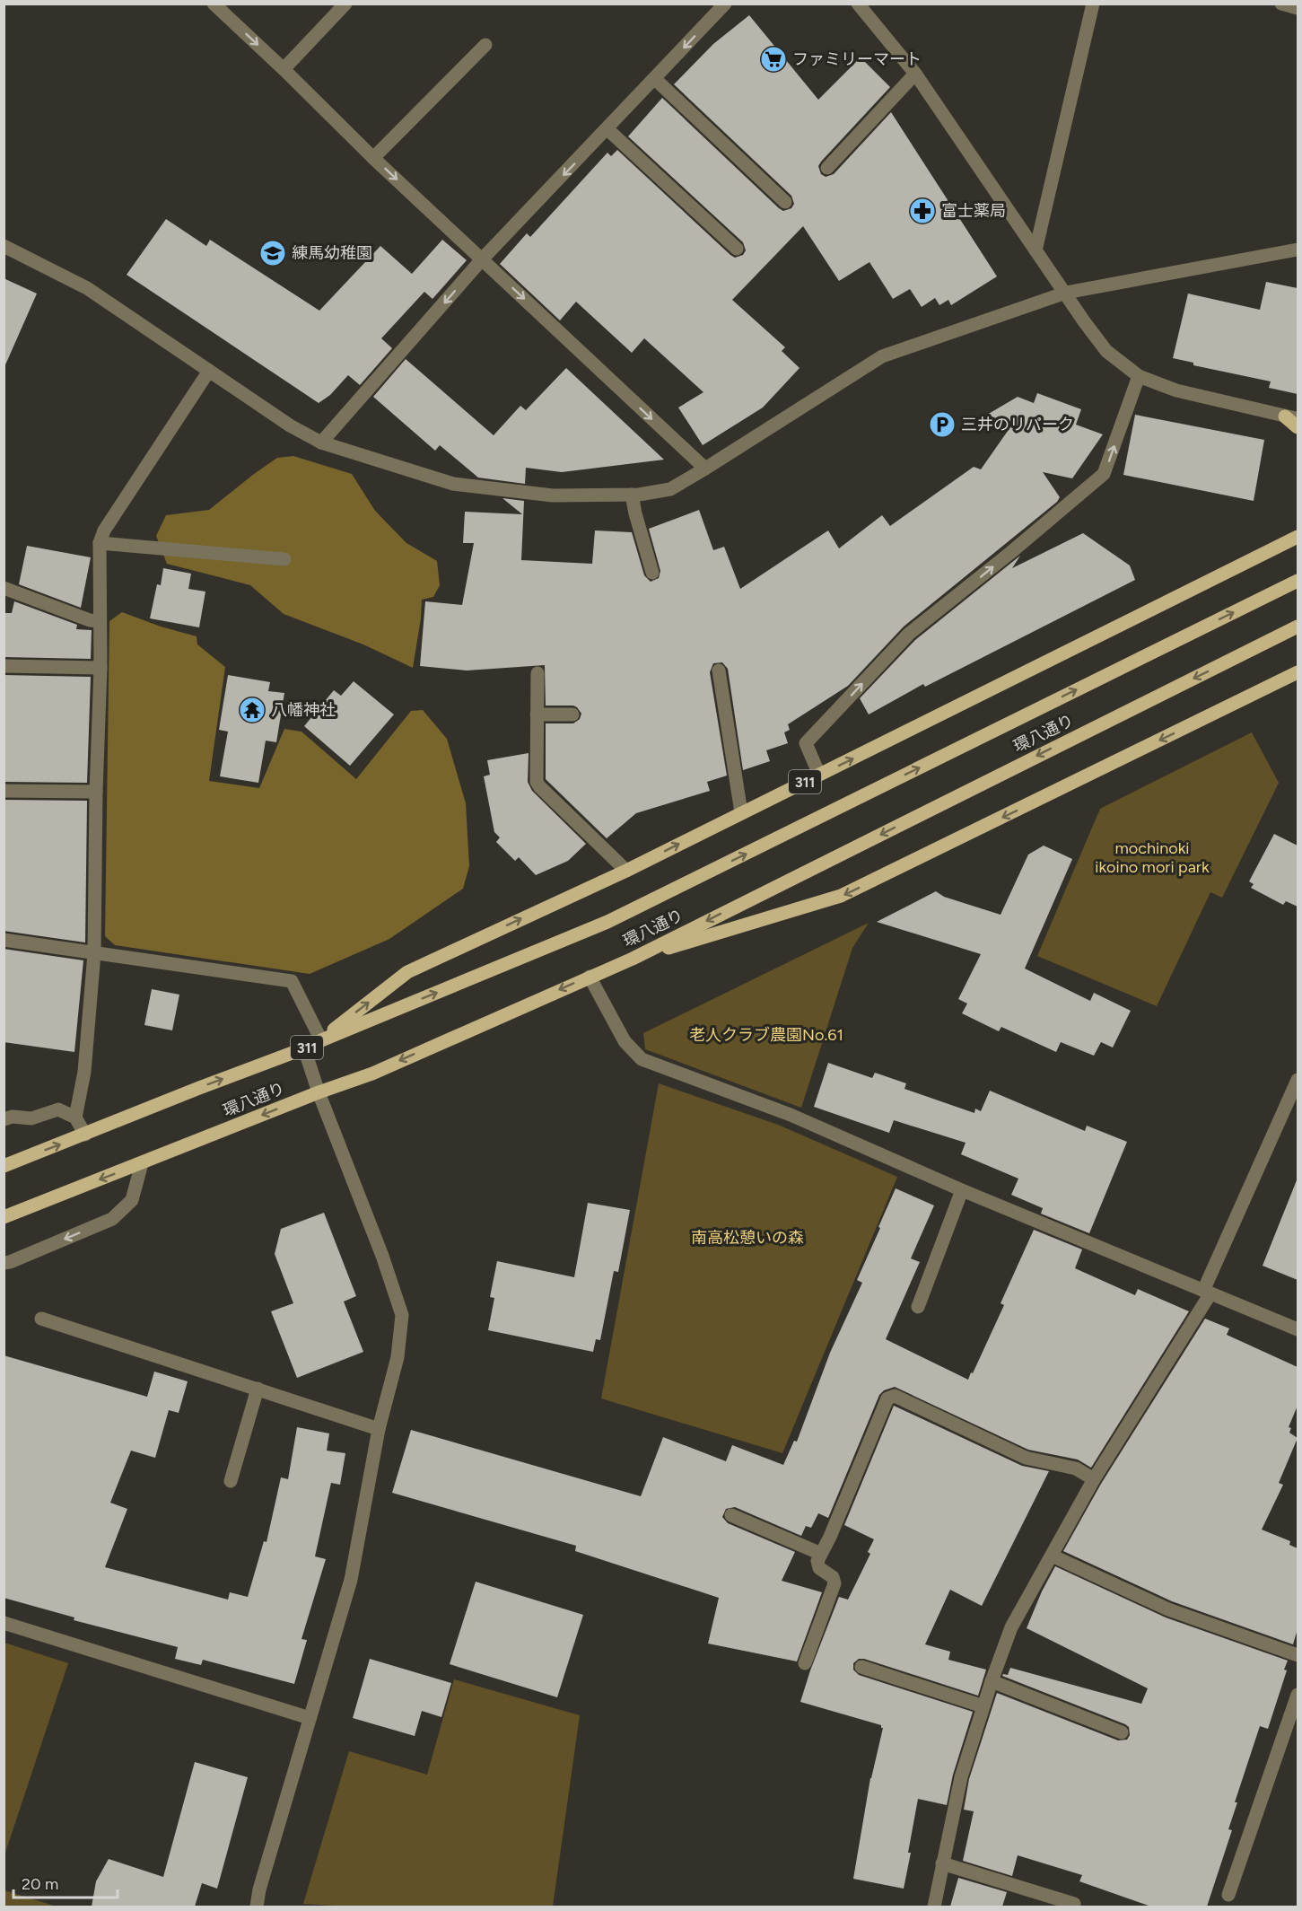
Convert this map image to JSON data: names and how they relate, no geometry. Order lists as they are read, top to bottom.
{
  "streets": {
    "main road": ["環八通り", "311"]
  },
  "crossings": [
    ["環八通り", "311"]
  ],
  "parks": ["mochinoki ikoino mori park", "老人クラブ農園No.61", "南高松憩いの森"],
  "places": {
    "supermarket": ["ファミリーマート"],
    "pharmacy": ["富士薬局"],
    "school or university": ["練馬幼稚園"],
    "parking": ["三井のリパーク"],
    "temple": ["八幡神社"]
  },
  "scale_bar": "20 m"
}
